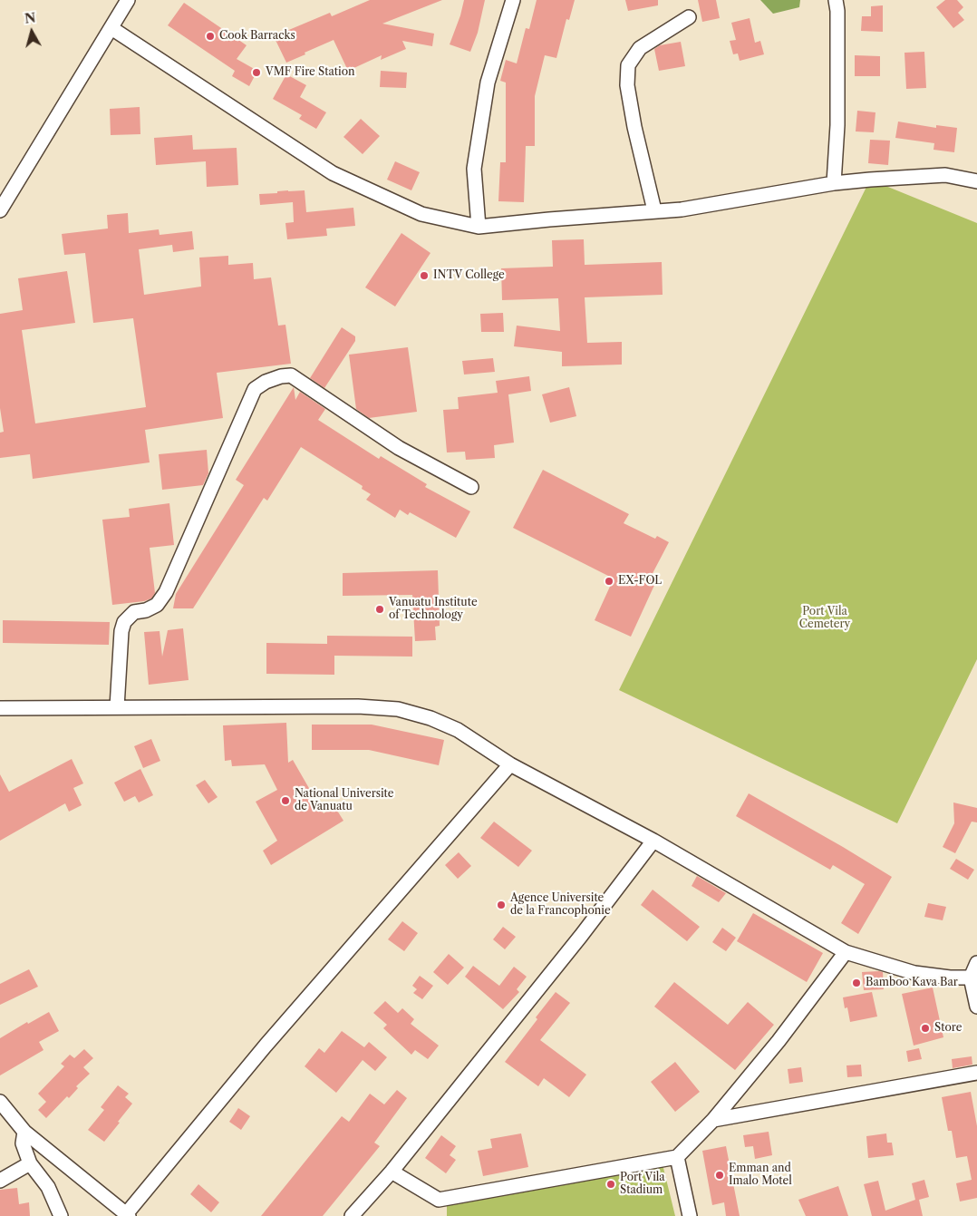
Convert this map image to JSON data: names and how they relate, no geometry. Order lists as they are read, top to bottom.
{
  "parks": ["Port Vila Cemetery"],
  "places": [
    "Cook Barracks",
    "VMF Fire Station",
    "INTV College",
    "EX-FOL",
    "Vanuatu Institute of Technology",
    "National Universite de Vanuatu",
    "Agence Universite de la Francophonie",
    "Bamboo Kava Bar",
    "Store",
    "Emman and Imalo Motel",
    "Port Vila Stadium"
  ],
  "north": "top"
}
